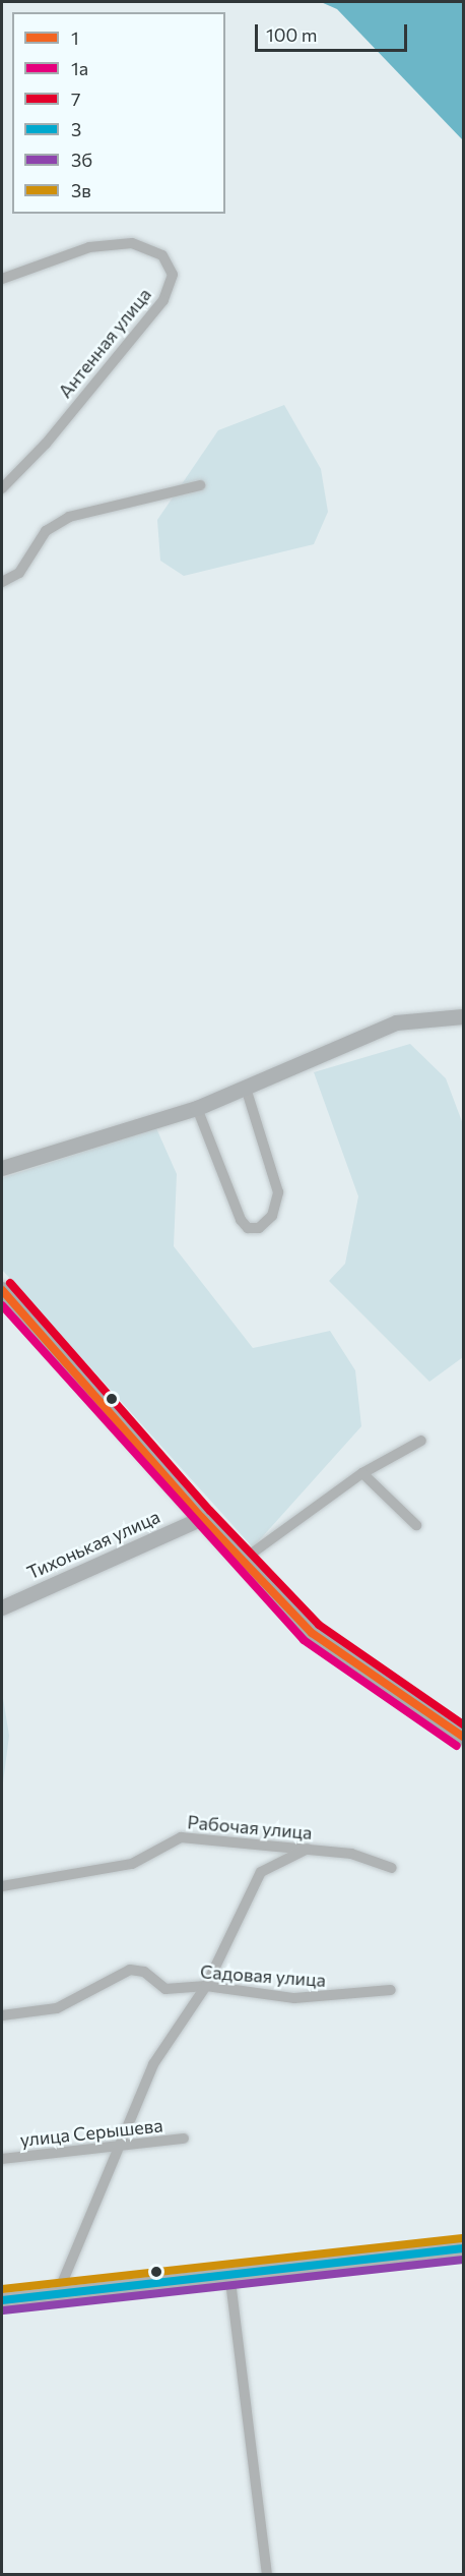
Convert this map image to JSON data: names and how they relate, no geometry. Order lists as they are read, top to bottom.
{
  "streets": {
    "street": [
      "Антенная улица",
      "Тихонькая улица",
      "Рабочая улица",
      "Садовая улица",
      "улица Серышева"
    ]
  },
  "lines": [
    "transit line 7",
    "transit line 1",
    "transit line 1а",
    "transit line 3в",
    "transit line 3",
    "transit line 3б"
  ],
  "legend": [
    "1",
    "1а",
    "7",
    "3",
    "3б",
    "3в"
  ],
  "scale_bar": "100 m"
}
